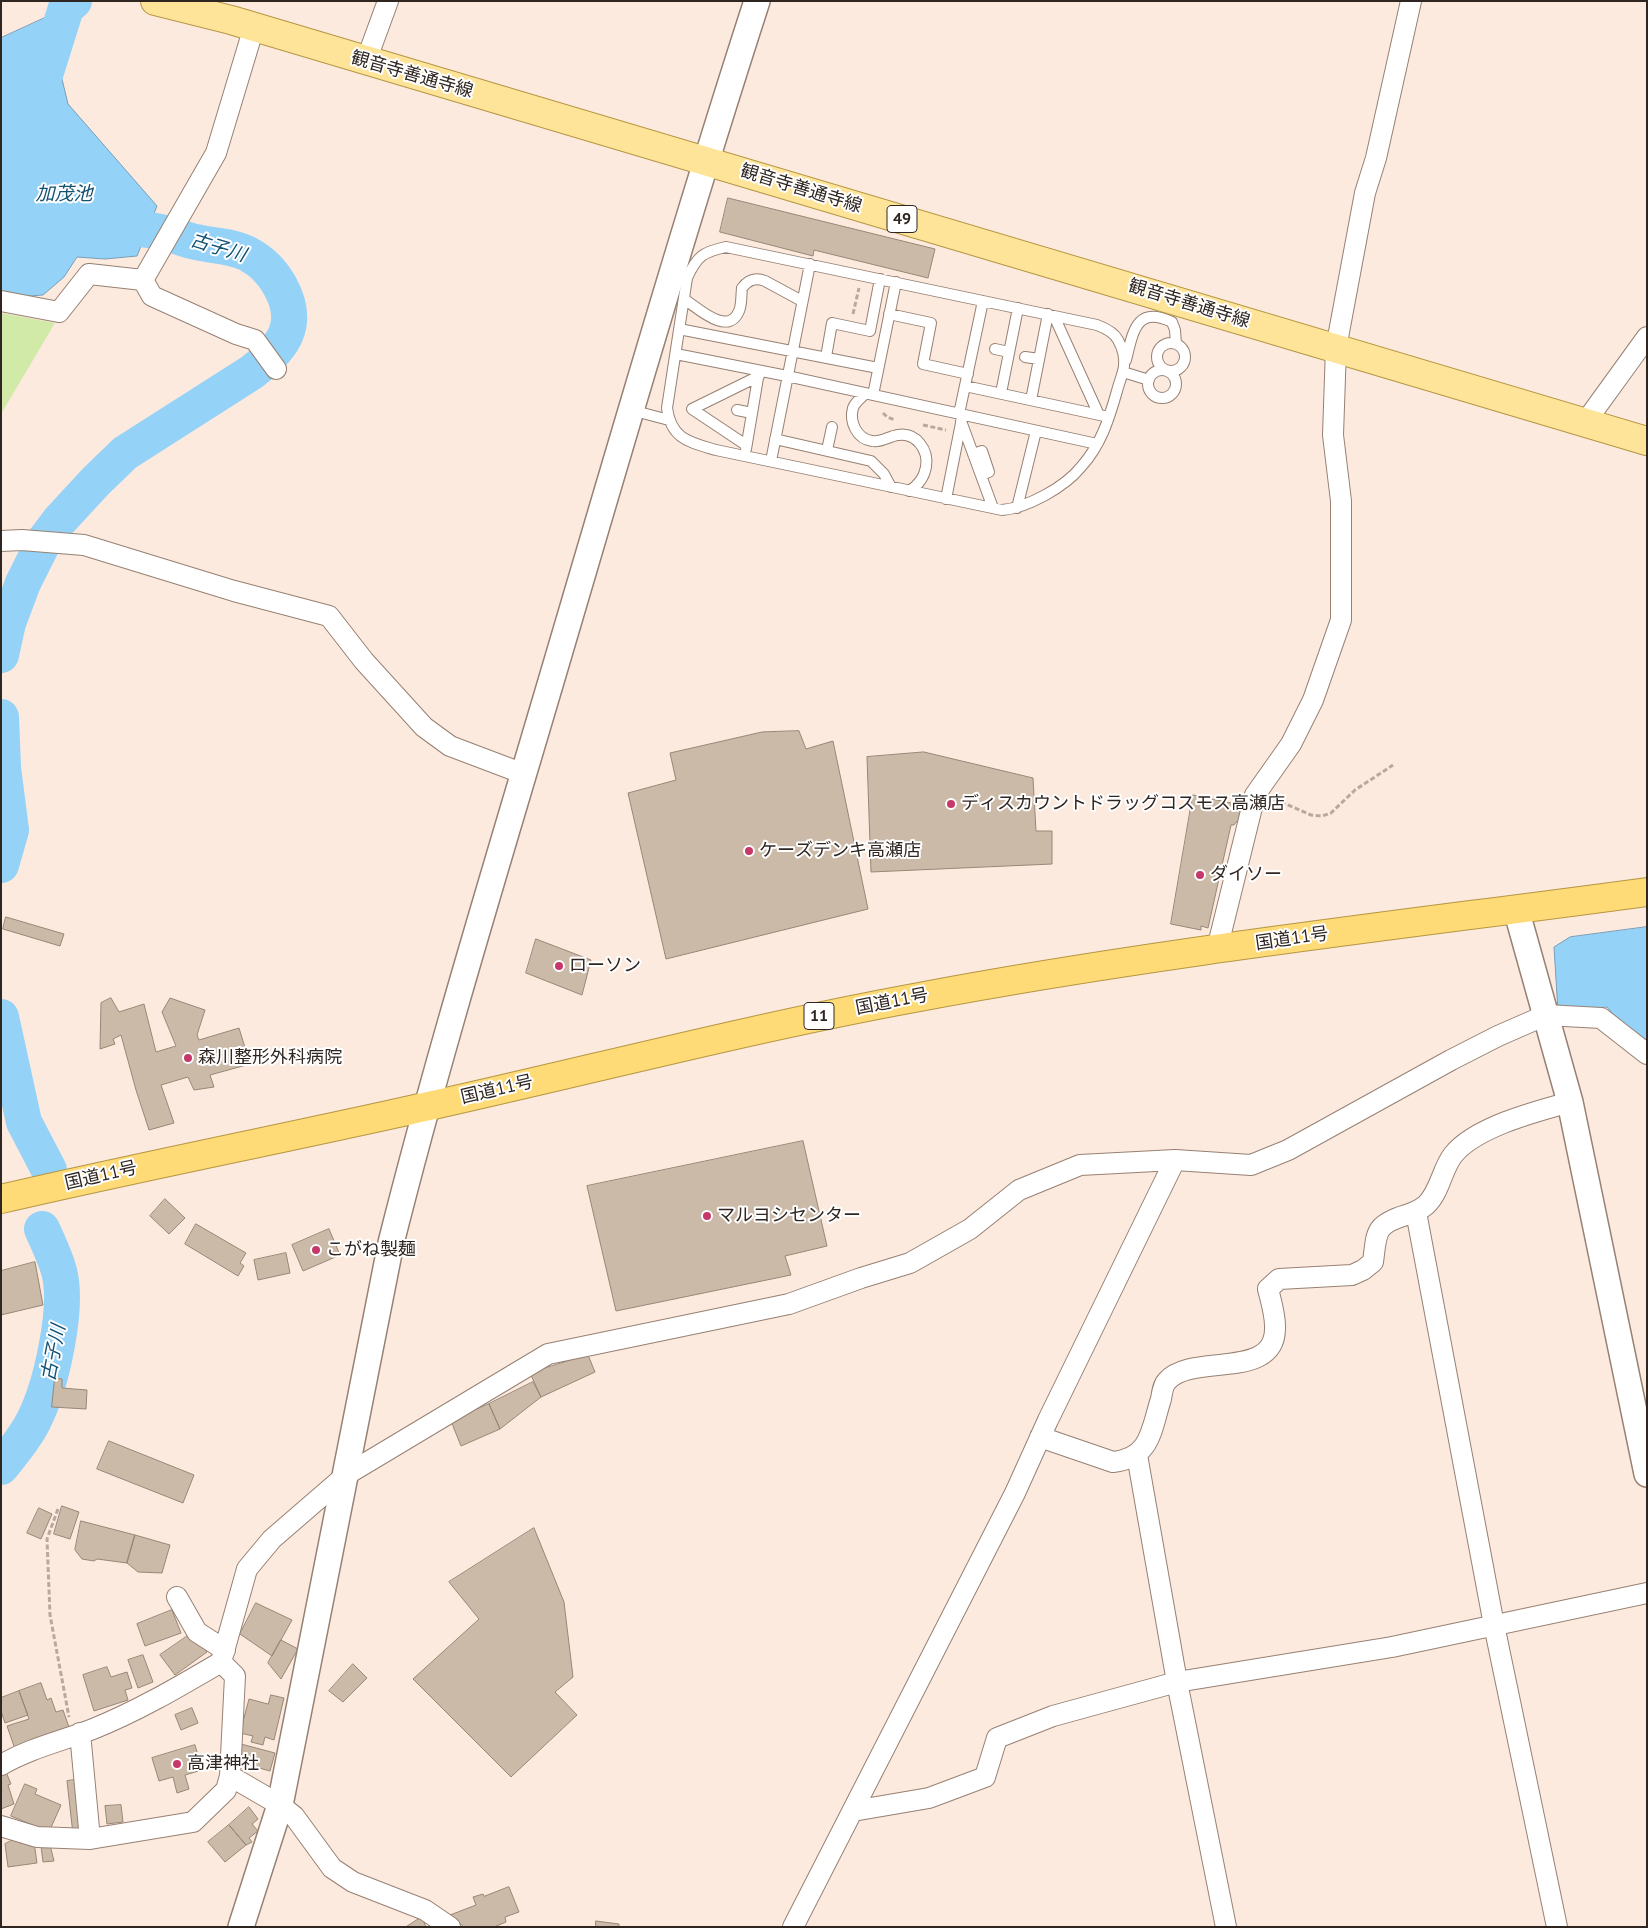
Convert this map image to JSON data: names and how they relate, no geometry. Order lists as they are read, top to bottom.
{
  "streets": {
    "highway": ["国道11号", "11"],
    "main road": ["観音寺善通寺線", "49"]
  },
  "water": ["加茂池", "古子川"],
  "places": [
    "ディスカウントドラッグコスモス高瀬店",
    "ケーズデンキ高瀬店",
    "ダイソー",
    "ローソン",
    "森川整形外科病院",
    "マルヨシセンター",
    "こがね製麺",
    "高津神社"
  ]
}
